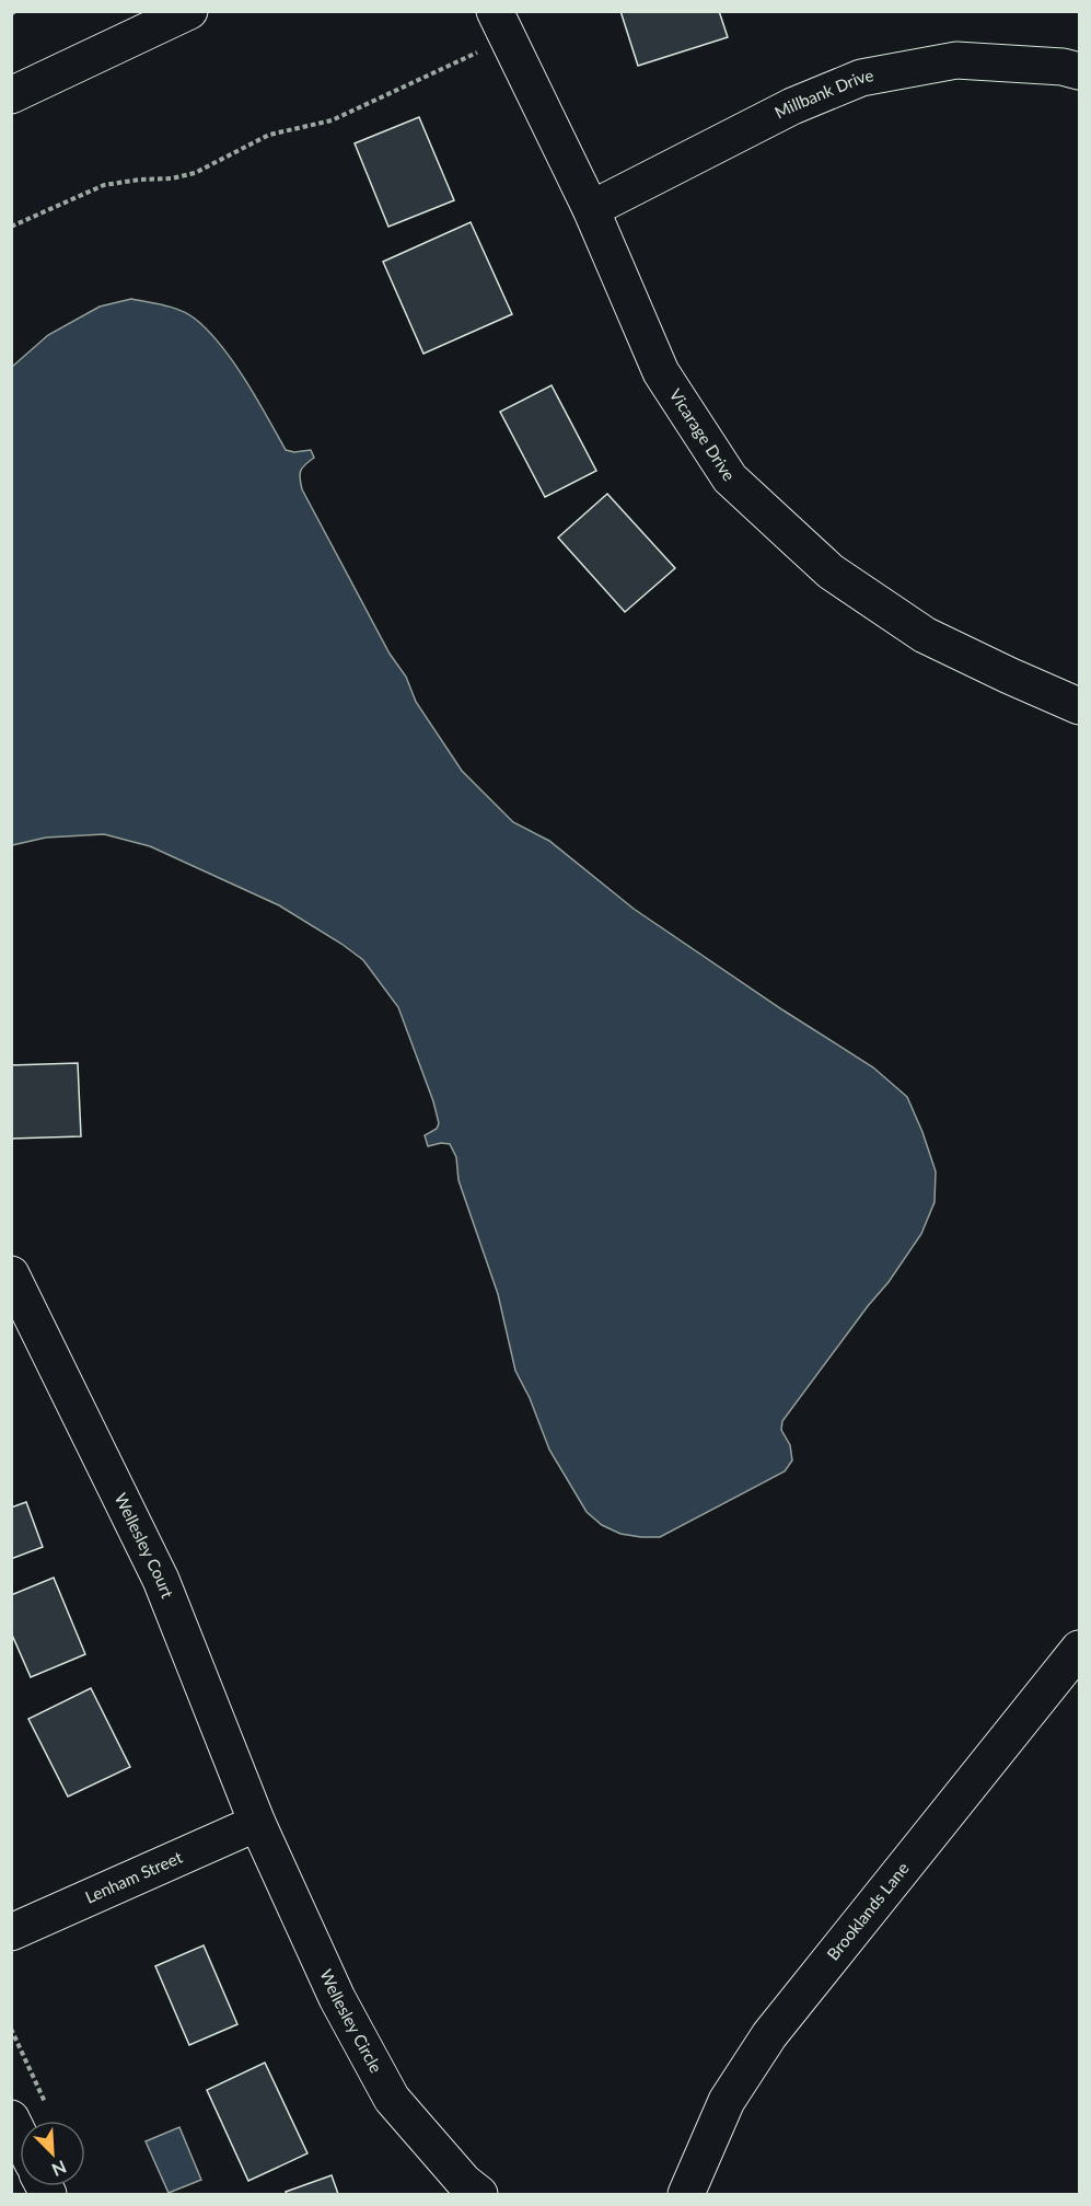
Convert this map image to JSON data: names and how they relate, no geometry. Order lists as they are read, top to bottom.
{
  "streets": {
    "street": [
      "Millbank Drive",
      "Vicarage Drive",
      "Wellesley Court",
      "Lenham Street",
      "Brooklands Lane",
      "Wellesley Circle"
    ]
  },
  "crossings": [
    ["Millbank Drive", "Vicarage Drive"],
    ["Wellesley Court", "Lenham Street"],
    ["Wellesley Court", "Wellesley Circle"],
    ["Lenham Street", "Wellesley Circle"]
  ],
  "north": "bottom right"
}
